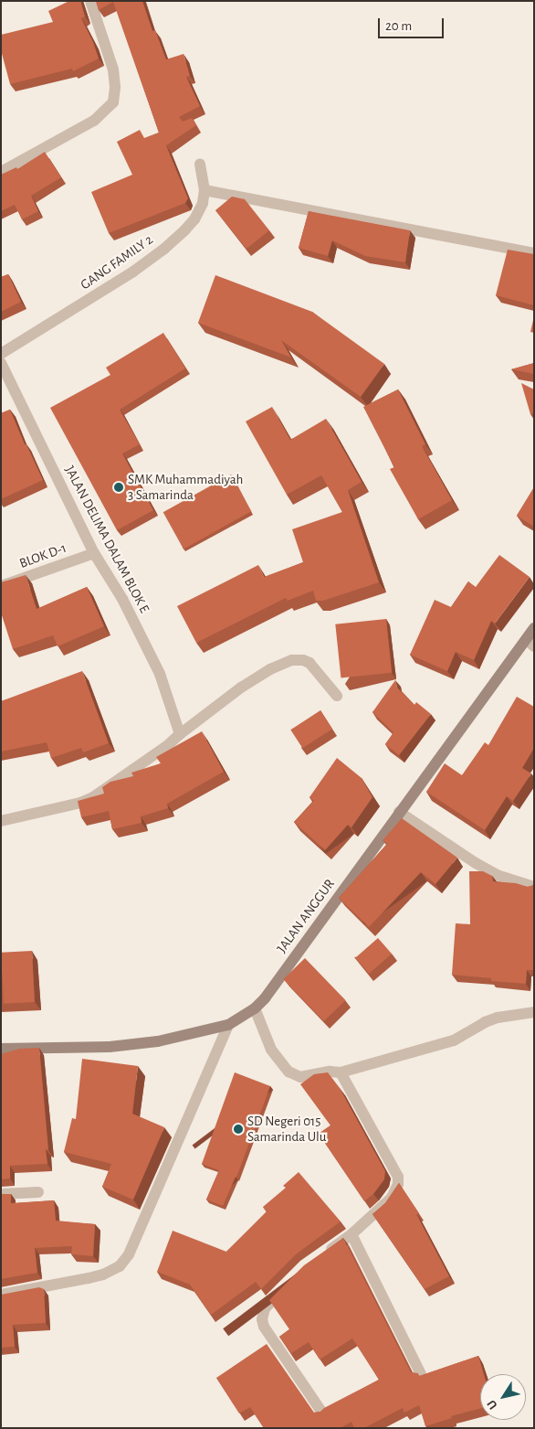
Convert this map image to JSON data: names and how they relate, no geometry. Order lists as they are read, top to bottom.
{
  "streets": {
    "street": [
      "GANG FAMILY 2",
      "JALAN DELIMA DALAM BLOK E",
      "BLOK D-1",
      "JALAN ANGGUR"
    ]
  },
  "crossings": [
    ["JALAN DELIMA DALAM BLOK E", "BLOK D-1"]
  ],
  "places": ["SMK Muhammadiyah 3 Samarinda", "SD Negeri 015 Samarinda Ulu"],
  "scale_bar": "20 m",
  "north": "bottom left"
}
